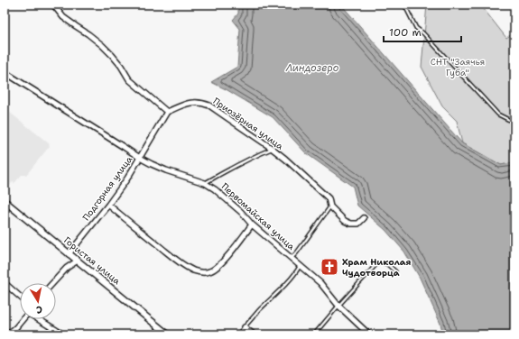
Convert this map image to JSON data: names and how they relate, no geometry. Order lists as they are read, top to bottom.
{
  "streets": {
    "street": [
      "Приозёрная улица",
      "Подгорная улица",
      "Первомайская улица",
      "Гористая улица"
    ]
  },
  "crossings": [
    ["Приозёрная улица", "Подгорная улица"],
    ["Подгорная улица", "Первомайская улица"],
    ["Подгорная улица", "Гористая улица"]
  ],
  "water": ["Линдозеро"],
  "parks": ["СНТ \"Заячья Губа\""],
  "places": {
    "church": ["Храм Николая Чудотворца"]
  },
  "scale_bar": "100 m",
  "north": "bottom"
}
